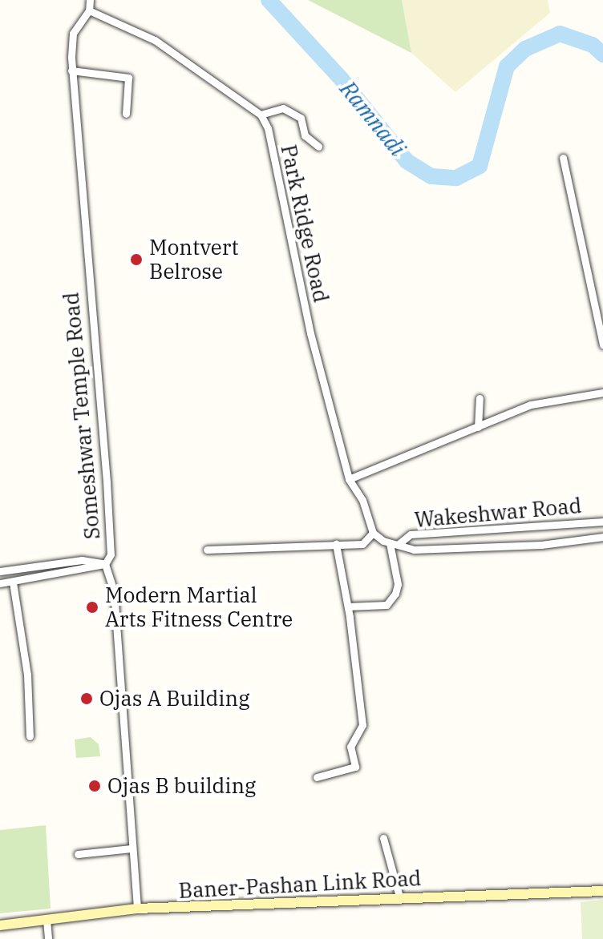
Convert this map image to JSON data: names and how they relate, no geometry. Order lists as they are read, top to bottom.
{
  "streets": {
    "street": [
      "Park Ridge Road",
      "Someshwar Temple Road",
      "Wakeshwar Road",
      "Baner-Pashan Link Road"
    ]
  },
  "crossings": [
    ["Park Ridge Road", "Wakeshwar Road"],
    ["Someshwar Temple Road", "Baner-Pashan Link Road"]
  ],
  "water": ["Ramnadi"],
  "places": [
    "Montvert Belrose",
    "Modern Martial Arts Fitness Centre",
    "Ojas A Building",
    "Ojas B building"
  ]
}
